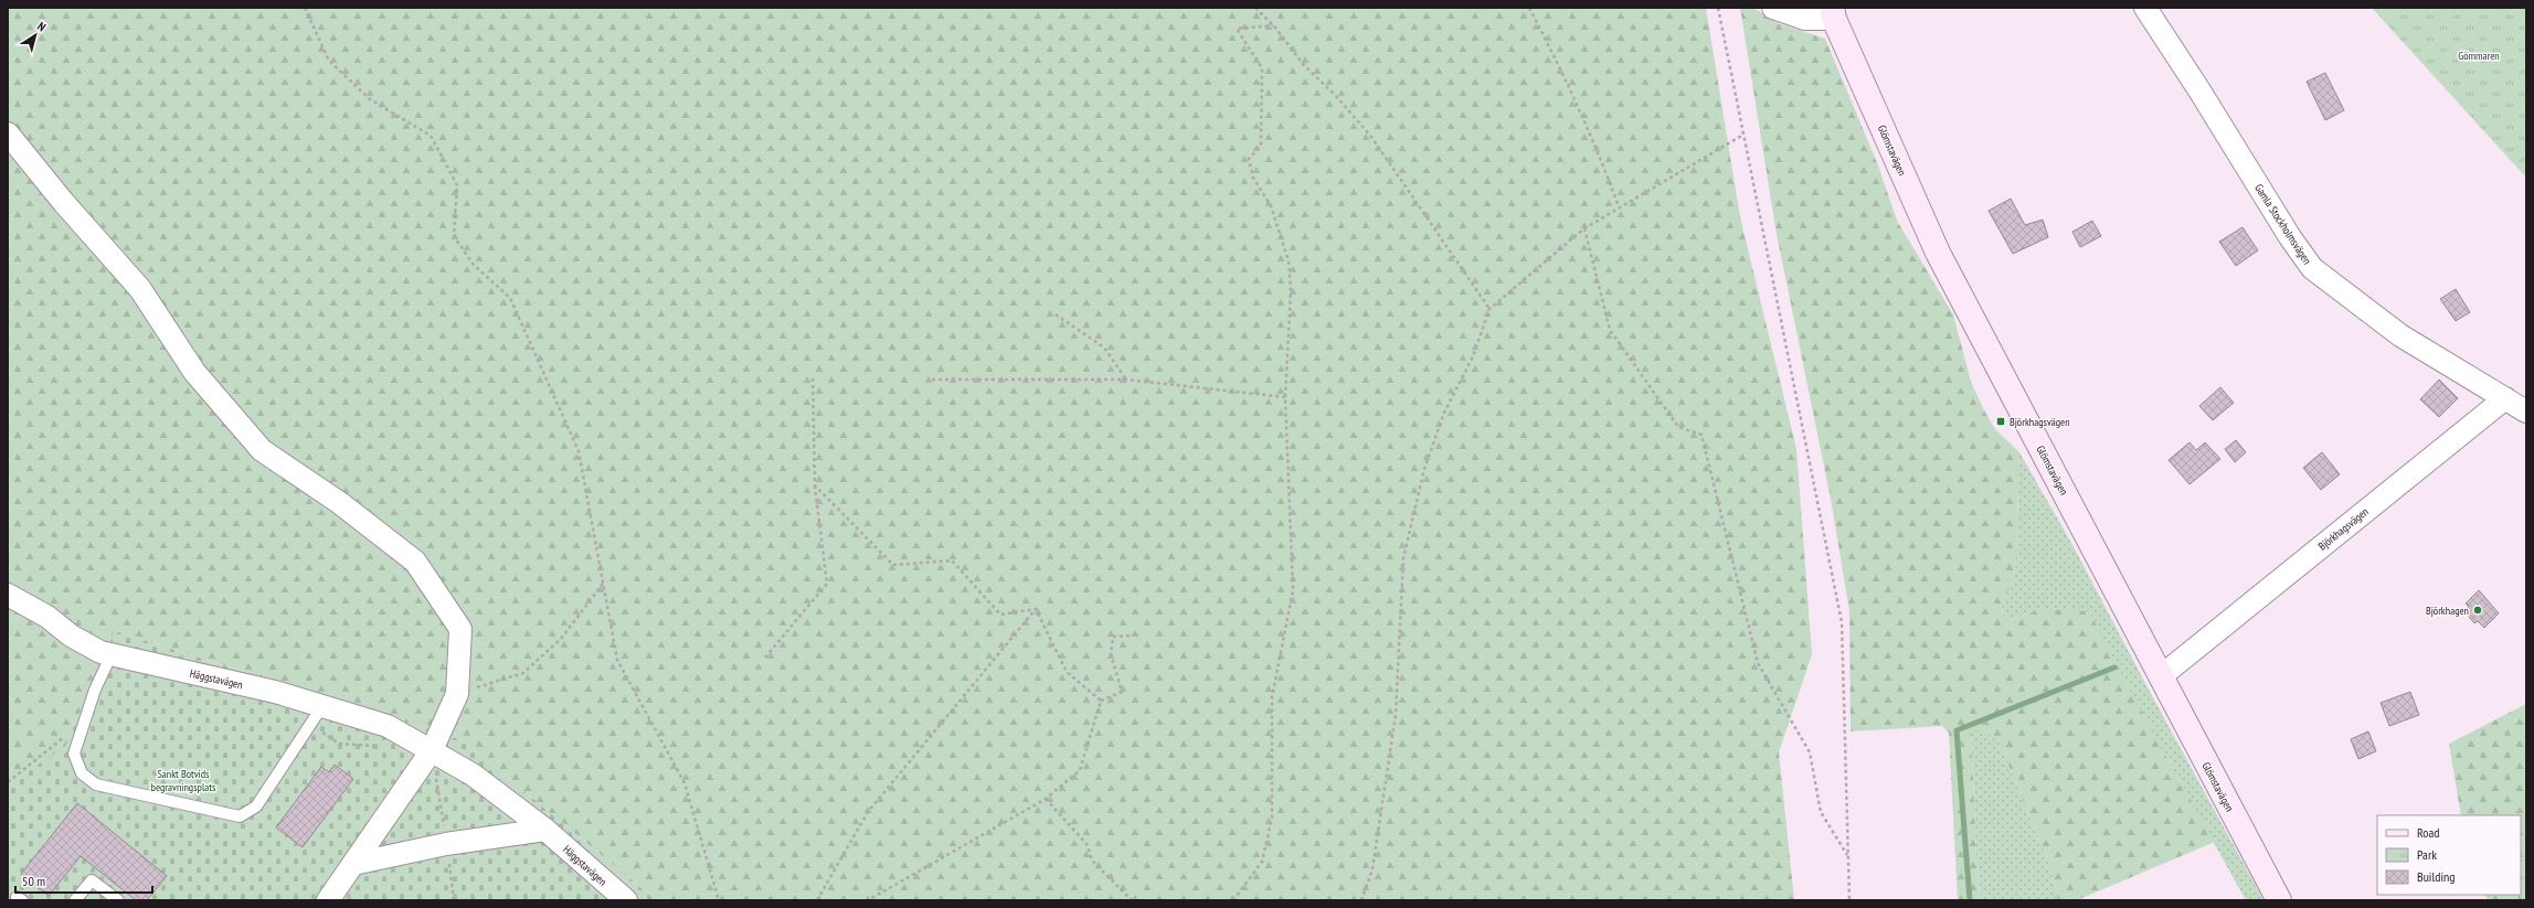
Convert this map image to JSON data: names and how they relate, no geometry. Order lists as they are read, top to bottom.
{
  "streets": {
    "main road": ["Glömstavägen"],
    "street": ["Gamla Stockholmsvägen", "Björkhagsvägen", "Häggstavägen"]
  },
  "crossings": [
    ["Glömstavägen", "Björkhagsvägen"],
    ["Gamla Stockholmsvägen", "Björkhagsvägen"]
  ],
  "parks": ["Gömmaren", "Sankt Botvids begravningsplats"],
  "places": {
    "transit": ["Björkhagsvägen"],
    "other": ["Björkhagen"]
  },
  "legend": ["Road", "Park", "Building"],
  "scale_bar": "50 m",
  "north": "top right"
}
